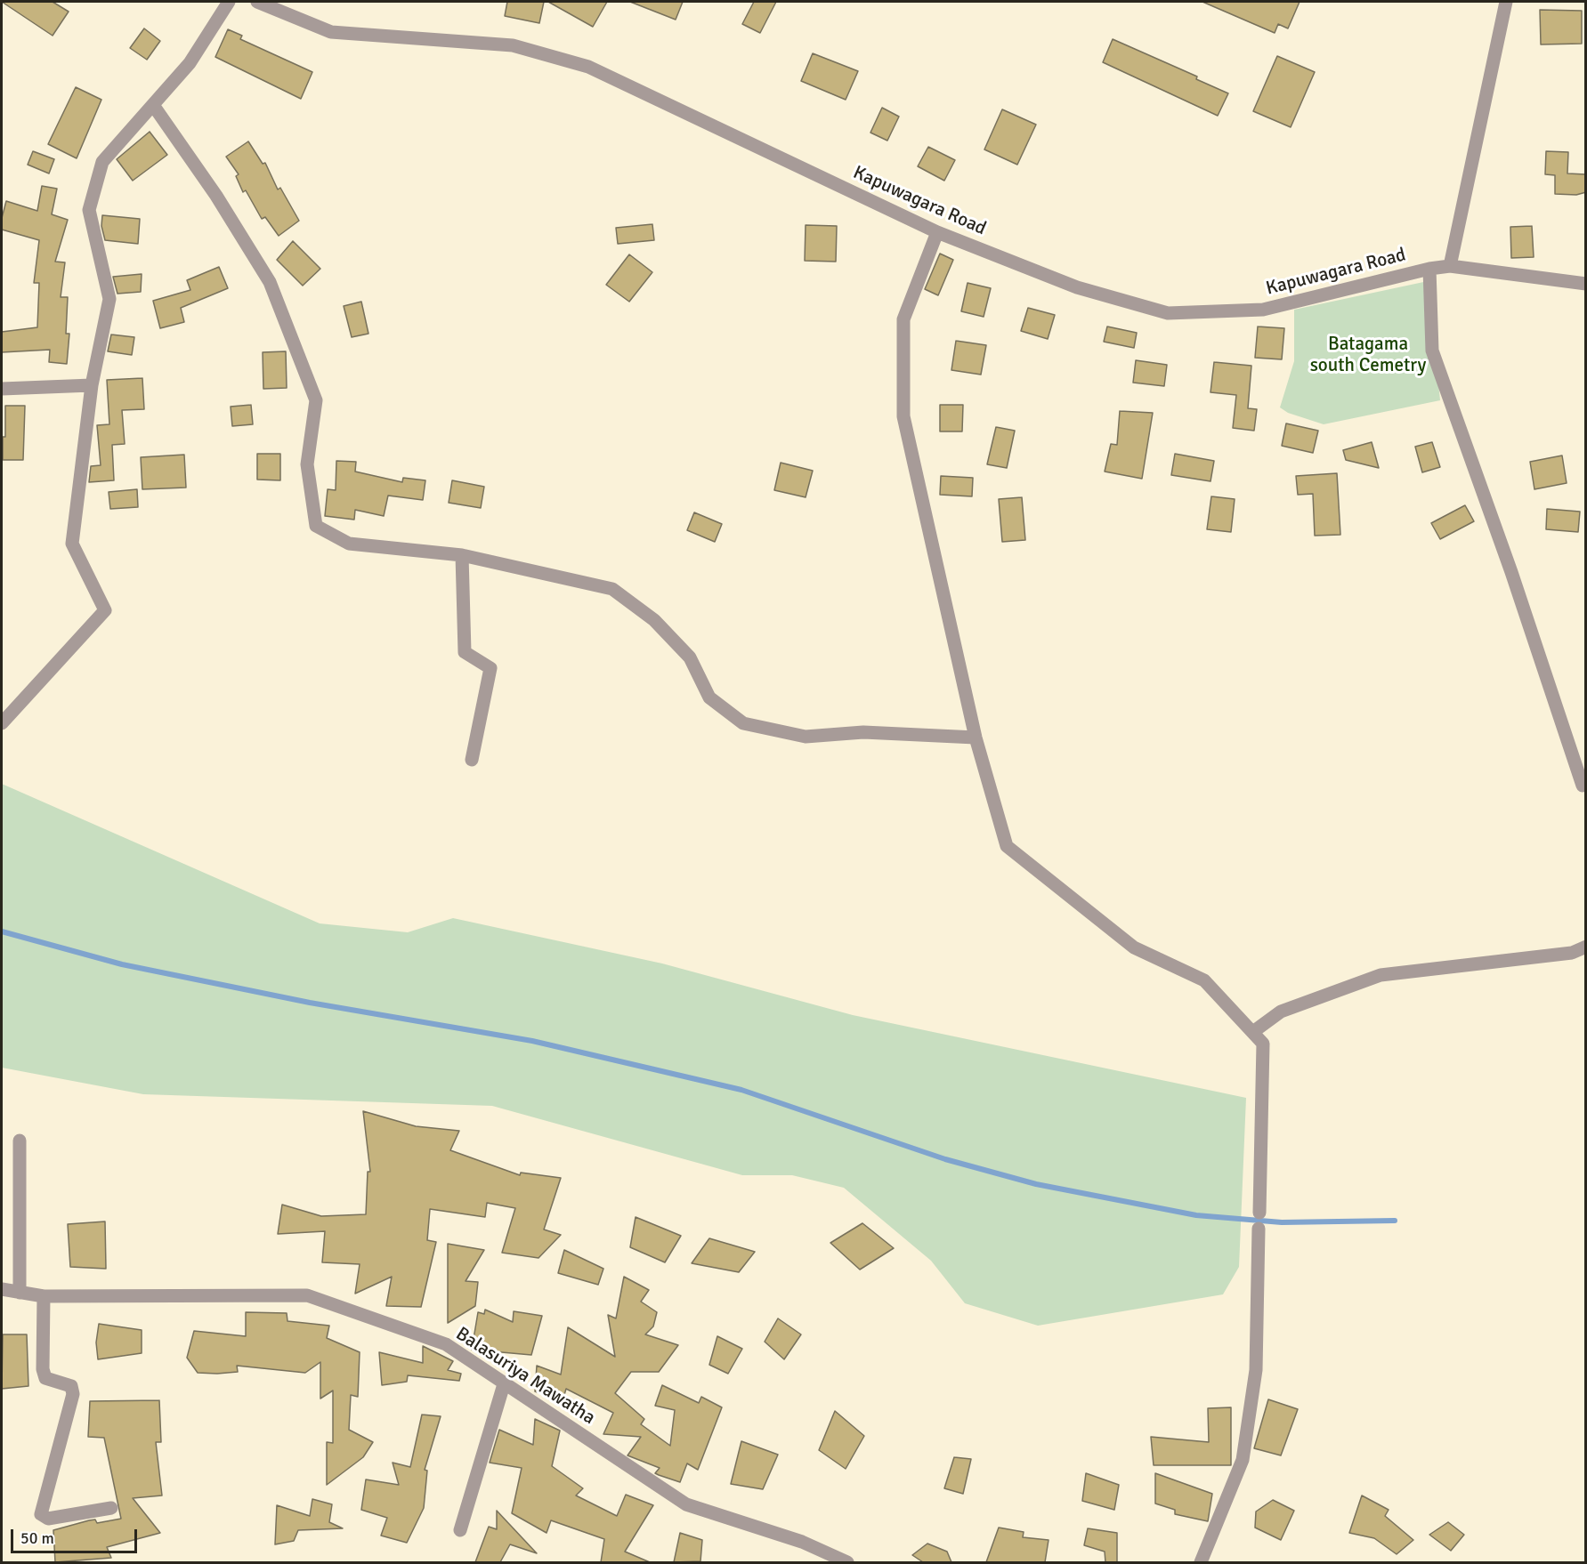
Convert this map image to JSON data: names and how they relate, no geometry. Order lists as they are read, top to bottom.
{
  "streets": {
    "street": ["Kapuwagara Road", "Balasuriya Mawatha"]
  },
  "parks": ["Batagama south Cemetry"],
  "scale_bar": "50 m"
}
